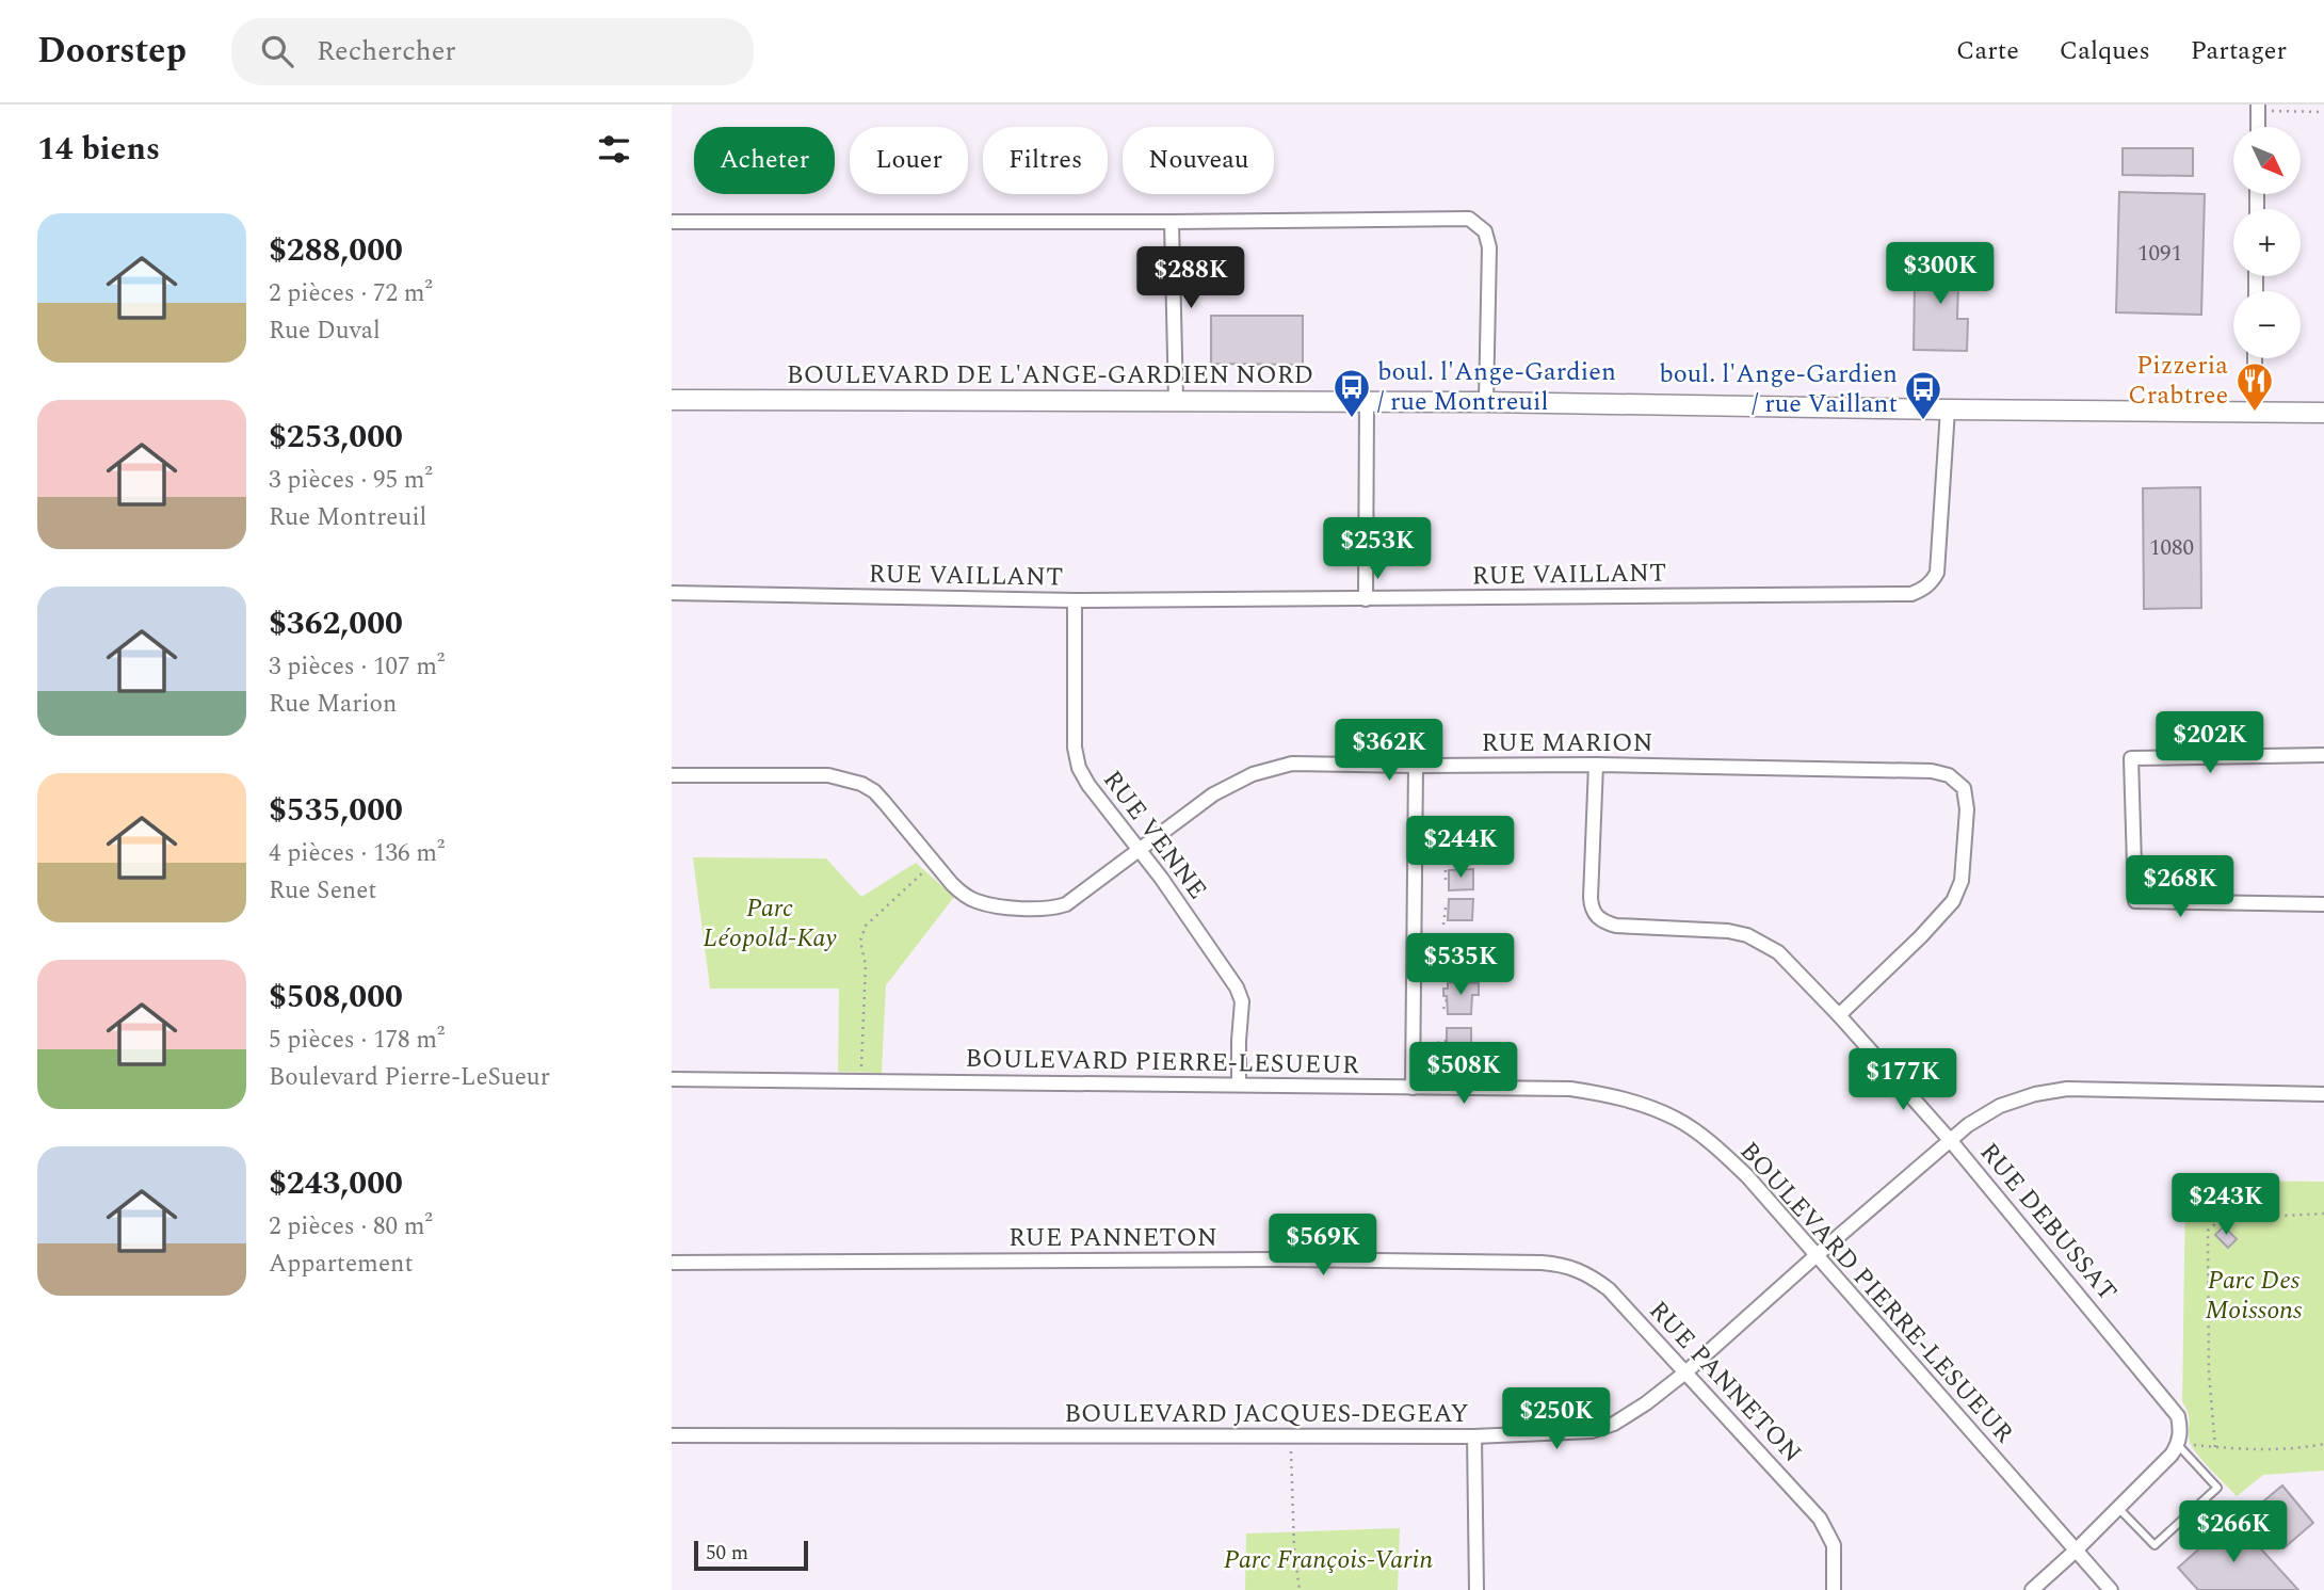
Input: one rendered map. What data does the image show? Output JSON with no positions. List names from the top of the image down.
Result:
{
  "streets": {
    "main road": ["BOULEVARD DE L'ANGE-GARDIEN NORD"],
    "street": [
      "RUE VAILLANT",
      "RUE MARION",
      "RUE VENNE",
      "BOULEVARD PIERRE-LESUEUR",
      "RUE DEBUSSAT",
      "RUE PANNETON",
      "BOULEVARD JACQUES-DEGEAY"
    ]
  },
  "crossings": [
    ["BOULEVARD DE L'ANGE-GARDIEN NORD", "RUE VAILLANT"],
    ["RUE VAILLANT", "RUE VENNE"],
    ["RUE MARION", "RUE VENNE"],
    ["RUE MARION", "RUE DEBUSSAT"],
    ["RUE VENNE", "BOULEVARD PIERRE-LESUEUR"],
    ["BOULEVARD PIERRE-LESUEUR", "BOULEVARD JACQUES-DEGEAY"],
    ["RUE DEBUSSAT", "BOULEVARD JACQUES-DEGEAY"],
    ["RUE PANNETON", "BOULEVARD JACQUES-DEGEAY"]
  ],
  "parks": ["Parc Léopold-Kay", "Parc Des Moissons", "Parc François-Varin"],
  "places": {
    "restaurant": ["Pizzeria Crabtree"],
    "bus stop": ["boul. l'Ange-Gardien / rue Montreuil", "boul. l'Ange-Gardien / rue Vaillant"]
  },
  "house_numbers": ["1091", "1080"],
  "scale_bar": "50 m",
  "north": "bottom right",
  "page": {
    "header": "Doorstep",
    "search": "Rechercher",
    "nav": ["Carte", "Calques", "Partager"],
    "heading": "14 biens",
    "map_buttons": ["+", "−"],
    "chip": [
      "Acheter",
      "Louer",
      "Filtres",
      "Nouveau"
    ],
    "list": [
      {
        "name": "$288,000",
        "note": "2 pièces · 72 m² · Rue Duval"
      },
      {
        "name": "$253,000",
        "note": "3 pièces · 95 m² · Rue Montreuil"
      },
      {
        "name": "$362,000",
        "note": "3 pièces · 107 m² · Rue Marion"
      },
      {
        "name": "$535,000",
        "note": "4 pièces · 136 m² · Rue Senet"
      },
      {
        "name": "$508,000",
        "note": "5 pièces · 178 m² · Boulevard Pierre-LeSueur"
      },
      {
        "name": "$243,000",
        "note": "2 pièces · 80 m² · Appartement"
      }
    ],
    "price": [
      "$300K",
      "$288K",
      "$253K",
      "$202K",
      "$362K",
      "$244K",
      "$268K",
      "$535K",
      "$508K",
      "$177K",
      "$243K",
      "$569K",
      "$250K",
      "$266K"
    ],
    "scale": "50 m"
  }
}
